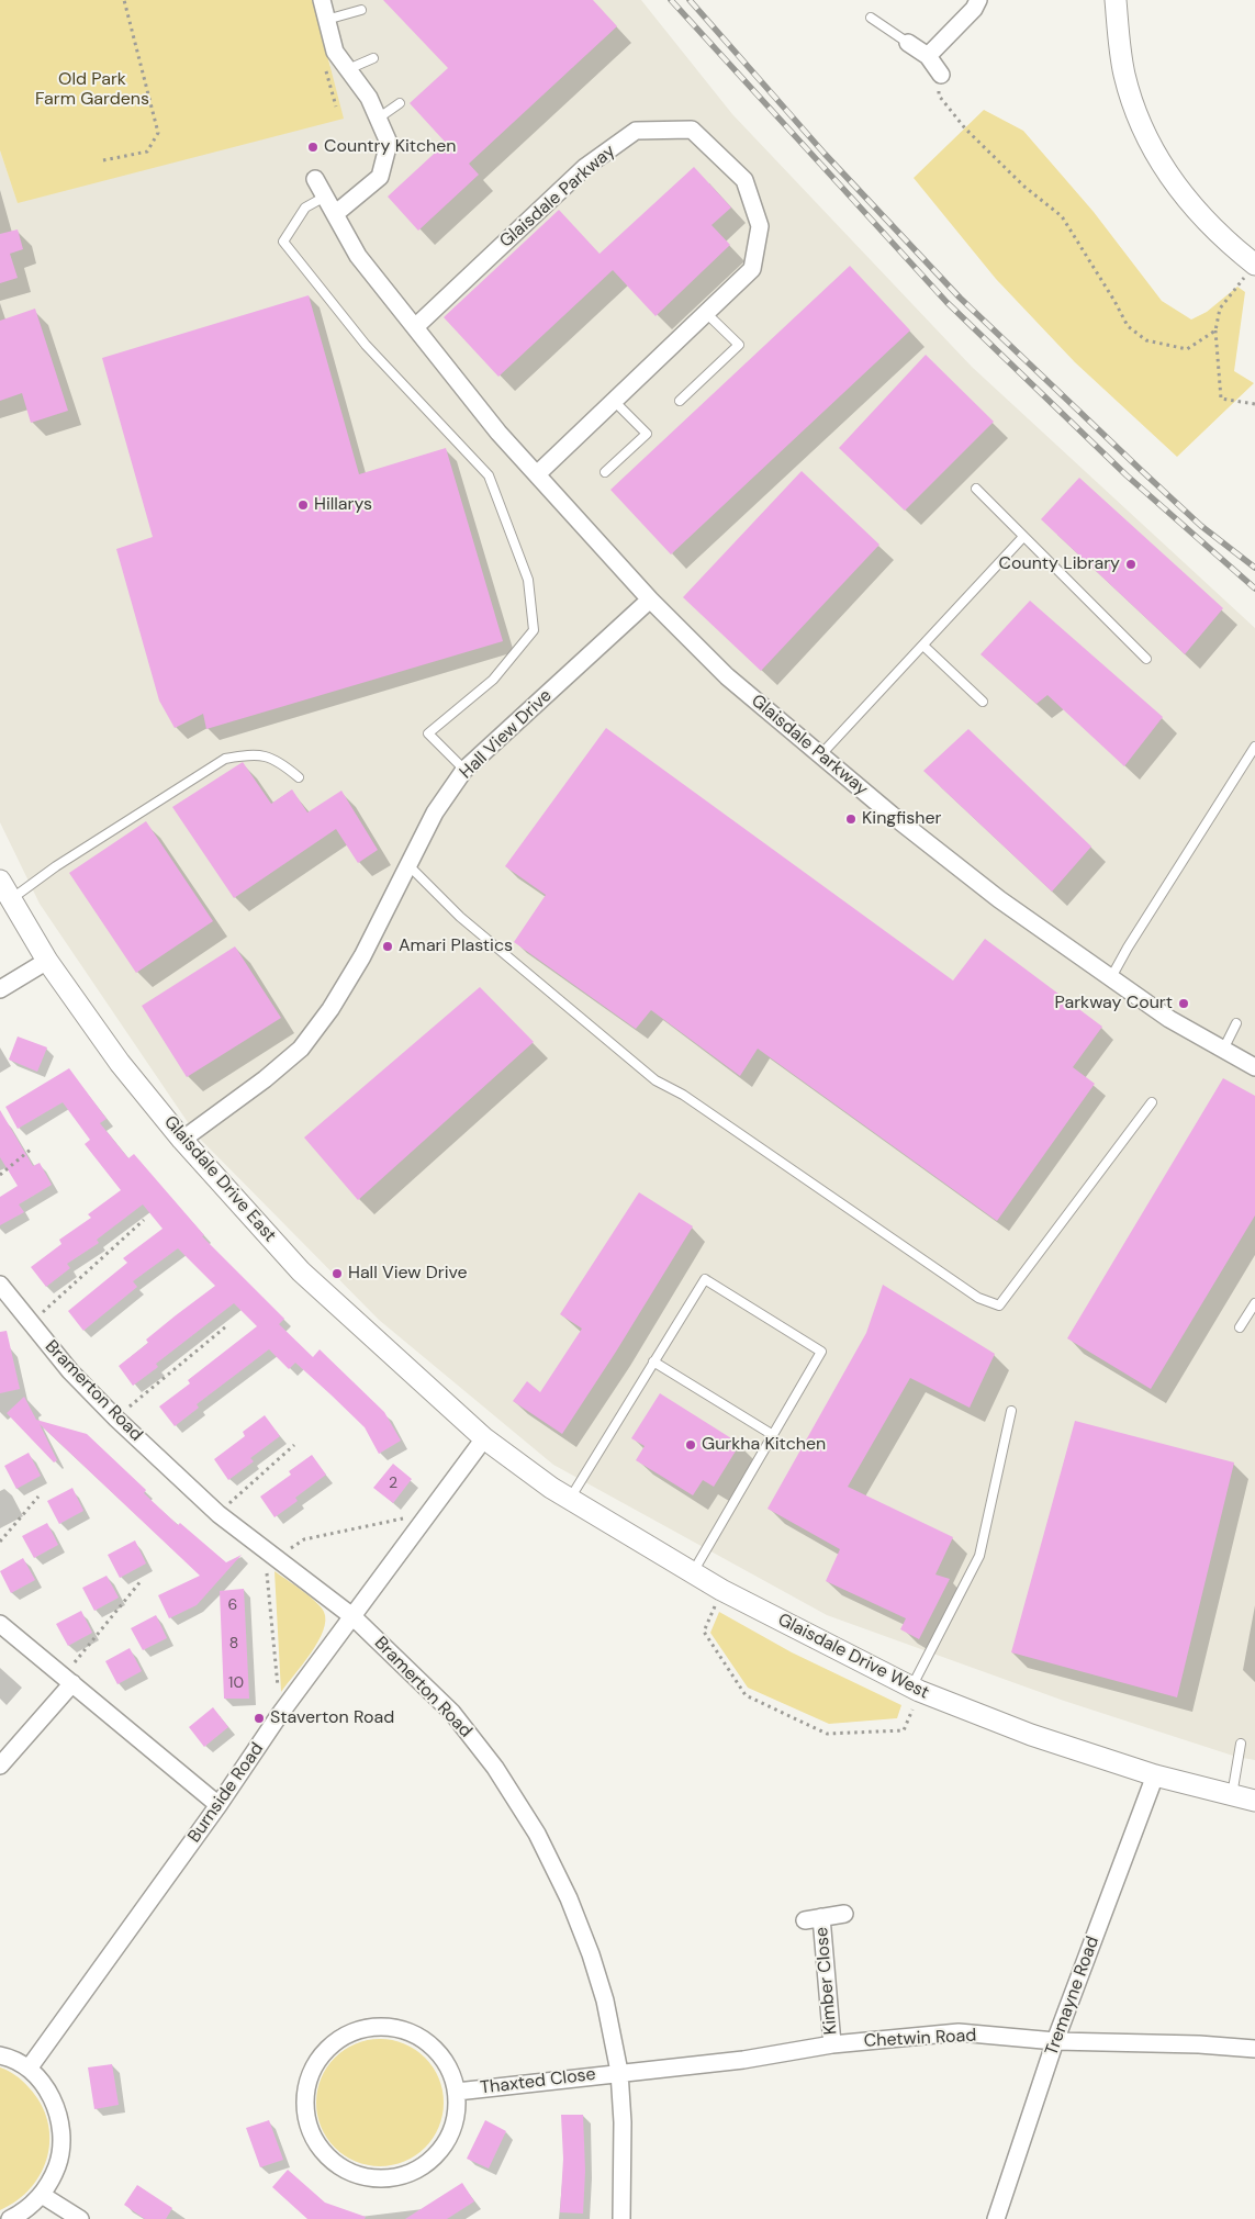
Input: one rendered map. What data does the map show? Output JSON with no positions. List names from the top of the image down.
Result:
{
  "streets": {
    "street": [
      "Glaisdale Parkway",
      "Hall View Drive",
      "Glaisdale Drive East",
      "Bramerton Road",
      "Glaisdale Drive West",
      "Burnside Road",
      "Kimber Close",
      "Tremayne Road",
      "Chetwin Road",
      "Thaxted Close"
    ]
  },
  "crossings": [
    ["Glaisdale Parkway", "Hall View Drive"],
    ["Hall View Drive", "Glaisdale Drive East"],
    ["Glaisdale Drive East", "Glaisdale Drive West"],
    ["Glaisdale Drive East", "Burnside Road"],
    ["Bramerton Road", "Burnside Road"],
    ["Bramerton Road", "Chetwin Road"],
    ["Bramerton Road", "Thaxted Close"],
    ["Glaisdale Drive West", "Burnside Road"],
    ["Glaisdale Drive West", "Tremayne Road"],
    ["Kimber Close", "Chetwin Road"],
    ["Tremayne Road", "Chetwin Road"],
    ["Chetwin Road", "Thaxted Close"]
  ],
  "parks": ["Old Park Farm Gardens"],
  "places": [
    "Country Kitchen",
    "Hillarys",
    "County Library",
    "Kingfisher",
    "Amari Plastics",
    "Parkway Court",
    "Hall View Drive",
    "Gurkha Kitchen",
    "Staverton Road"
  ],
  "house_numbers": [
    "2",
    "6",
    "8",
    "10"
  ]
}
